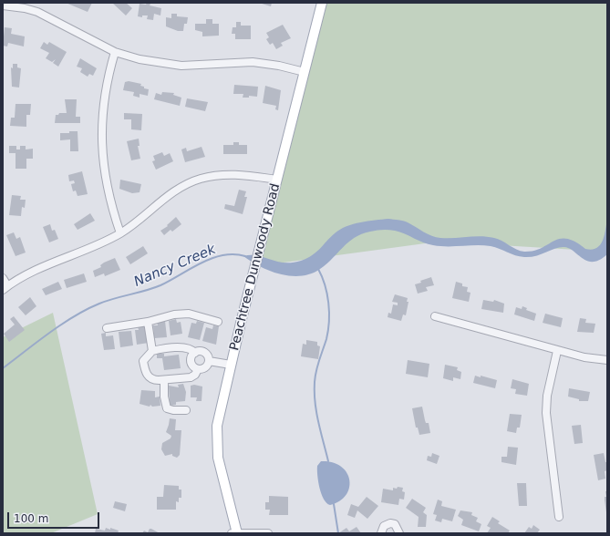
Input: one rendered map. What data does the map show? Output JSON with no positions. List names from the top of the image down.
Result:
{
  "streets": {
    "main road": ["Peachtree Dunwoody Road"]
  },
  "water": ["Nancy Creek"],
  "scale_bar": "100 m"
}
